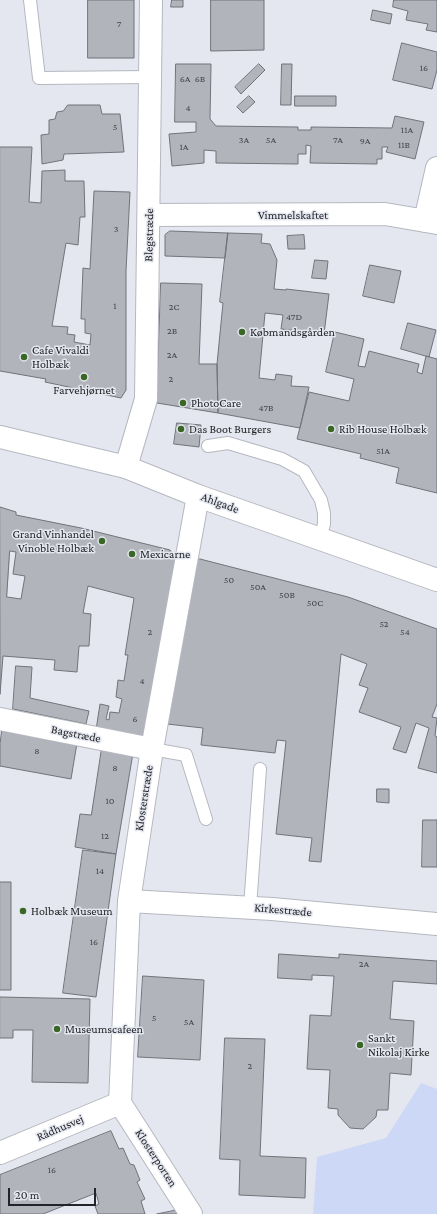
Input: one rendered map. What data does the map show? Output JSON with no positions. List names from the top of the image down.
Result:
{
  "streets": {
    "street": [
      "Vimmelskaftet",
      "Blegstræde",
      "Ahlgade",
      "Bagstræde",
      "Klosterstræde",
      "Kirkestræde",
      "Rådhusvej",
      "Klosterporten"
    ]
  },
  "crossings": [
    ["Vimmelskaftet", "Blegstræde"],
    ["Blegstræde", "Ahlgade"],
    ["Ahlgade", "Klosterstræde"],
    ["Bagstræde", "Klosterstræde"],
    ["Klosterstræde", "Kirkestræde"],
    ["Klosterstræde", "Rådhusvej"],
    ["Klosterstræde", "Klosterporten"],
    ["Rådhusvej", "Klosterporten"]
  ],
  "places": [
    "Købmandsgården",
    "Cafe Vivaldi Holbæk",
    "Farvehjørnet",
    "PhotoCare",
    "Das Boot Burgers",
    "Rib House Holbæk",
    "Grand Vinhandel Vinoble Holbæk",
    "Mexicarne",
    "Holbæk Museum",
    "Museumscafeen",
    "Sankt Nikolaj Kirke"
  ],
  "house_numbers": [
    "7",
    "16",
    "6A",
    "6B",
    "4",
    "5",
    "11A",
    "3A",
    "5A",
    "7A",
    "9A",
    "11B",
    "1A",
    "3",
    "1",
    "2C",
    "47D",
    "2B",
    "2A",
    "2",
    "47B",
    "51A",
    "50",
    "50A",
    "50B",
    "50C",
    "52",
    "2",
    "54",
    "4",
    "6",
    "8",
    "8",
    "10",
    "12",
    "14",
    "16",
    "2A",
    "5",
    "5A",
    "2",
    "16"
  ],
  "scale_bar": "20 m"
}
